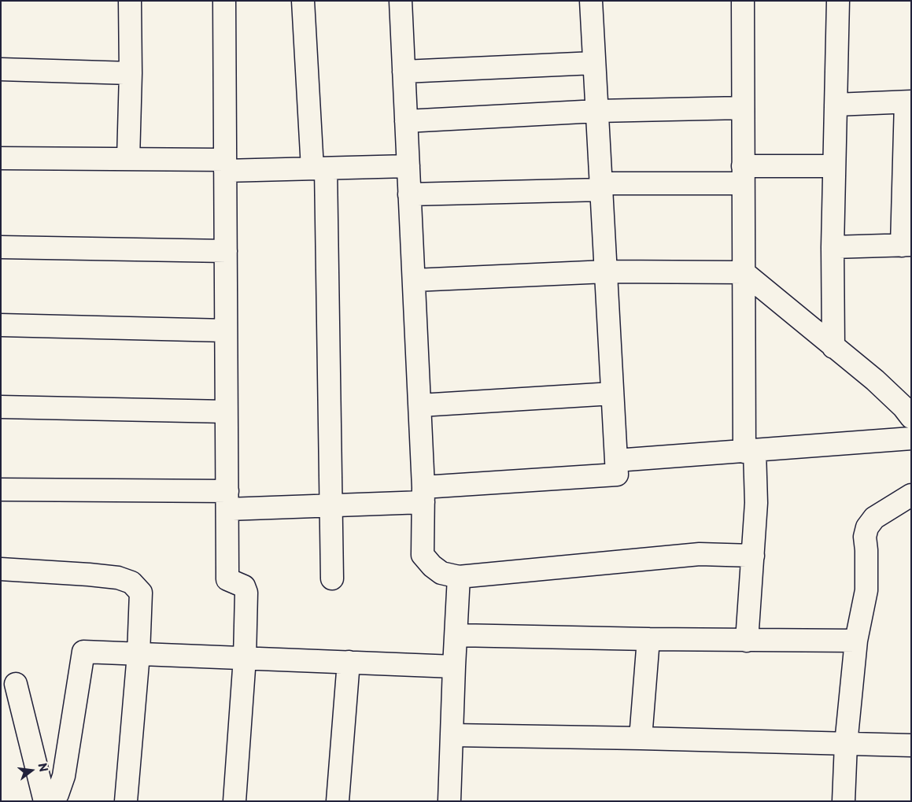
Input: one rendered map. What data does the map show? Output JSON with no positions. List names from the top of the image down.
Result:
{
  "north": "right"
}
